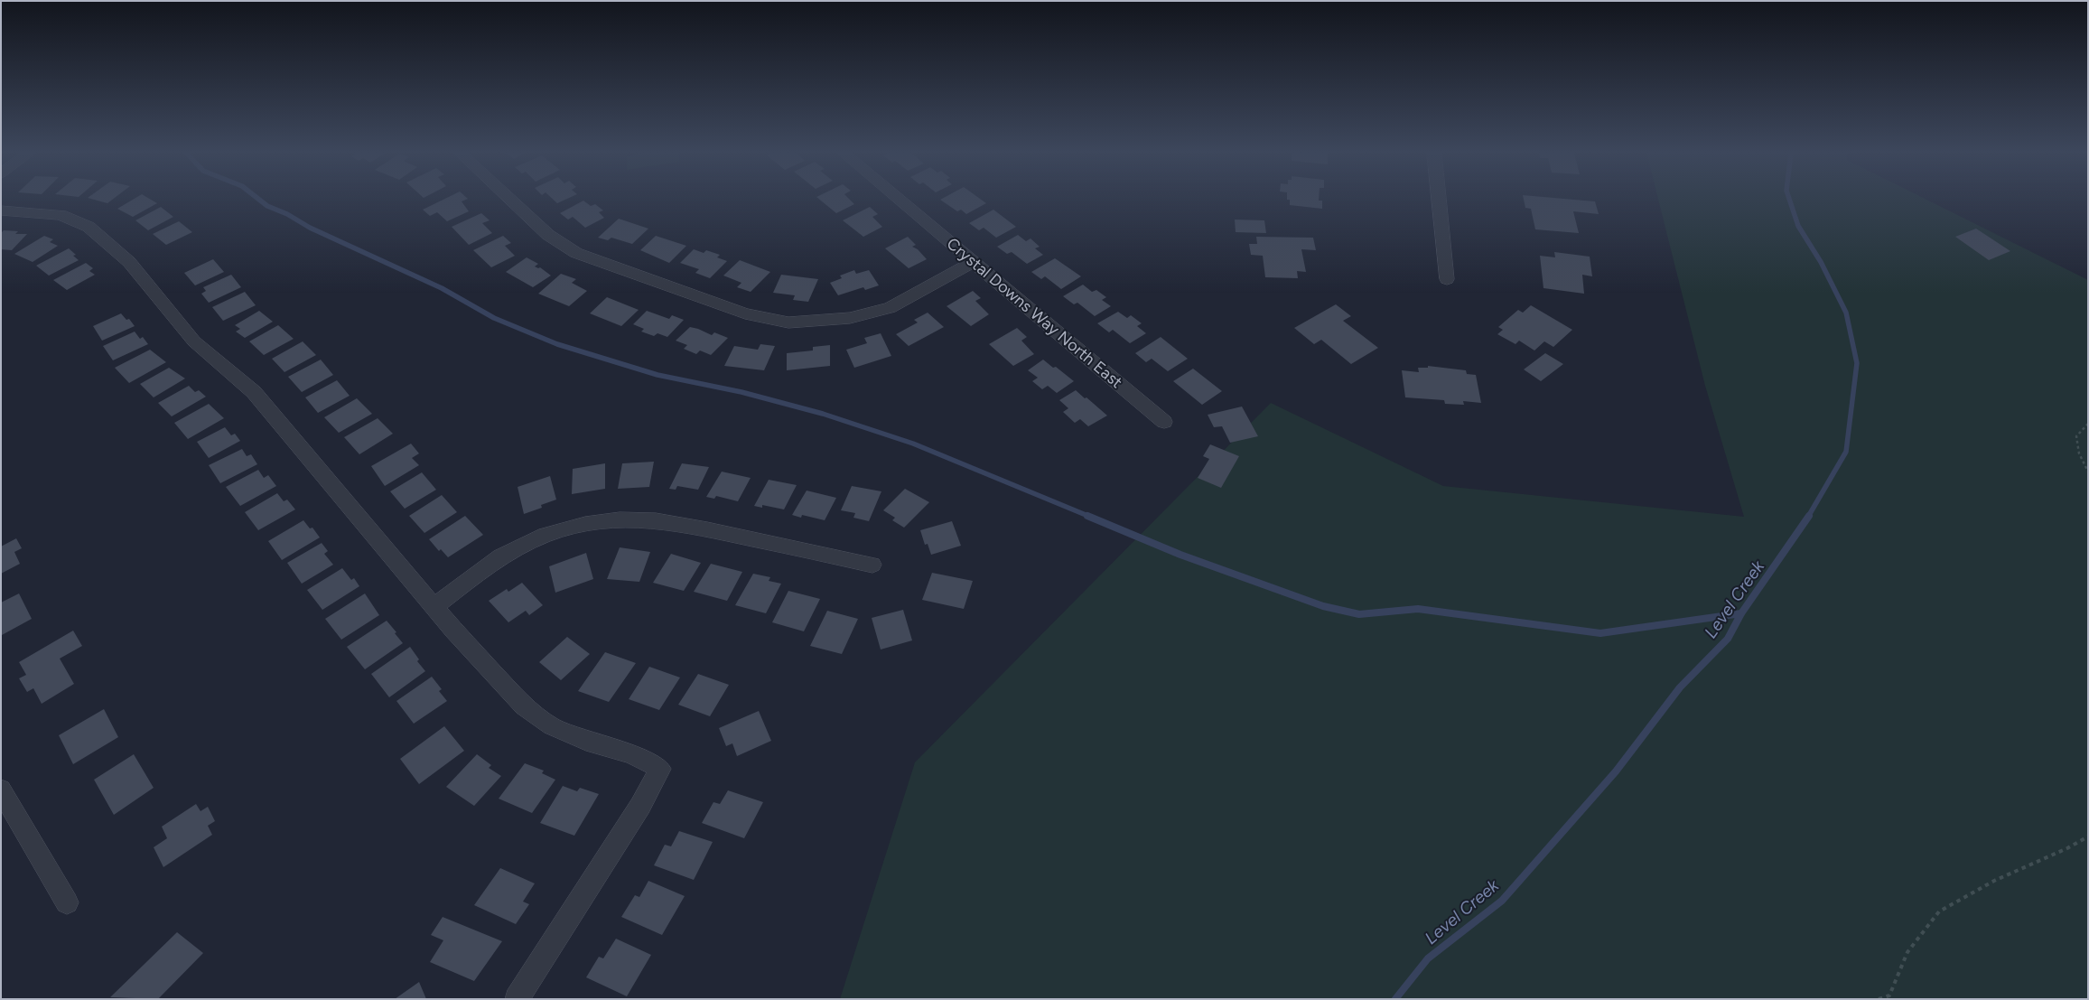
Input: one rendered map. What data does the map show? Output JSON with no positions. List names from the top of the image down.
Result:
{
  "streets": {
    "street": ["Crystal Downs Way North East"]
  },
  "water": ["Level Creek"]
}
